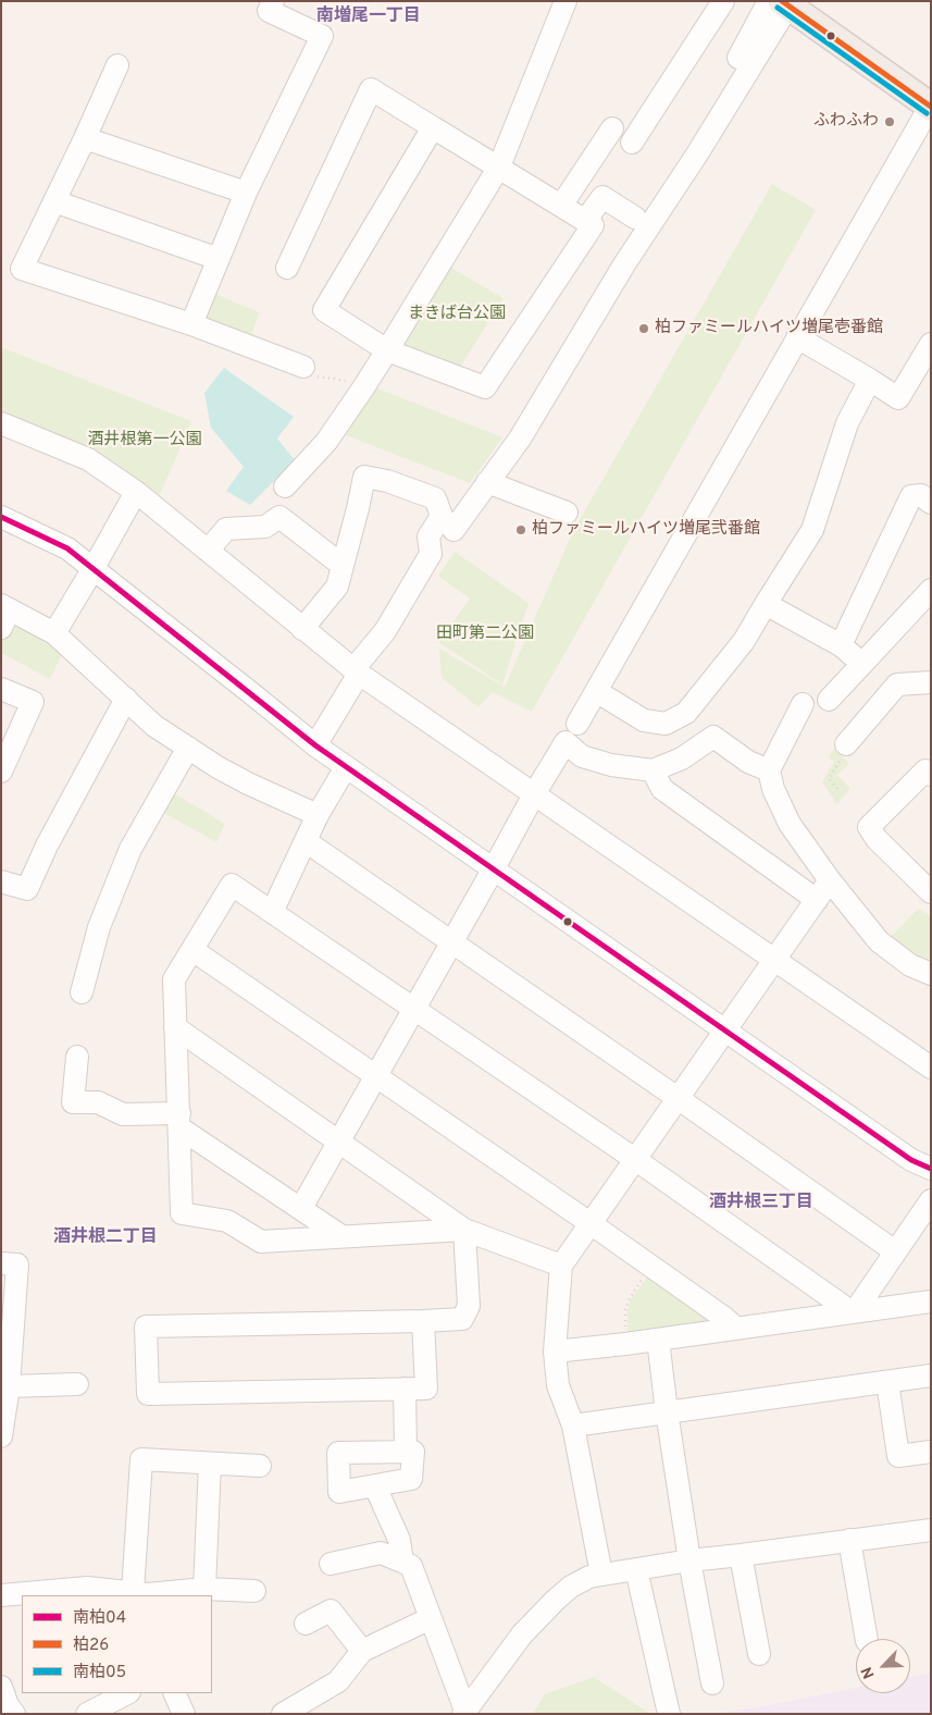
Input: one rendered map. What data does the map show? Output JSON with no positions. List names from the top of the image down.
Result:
{
  "districts": ["南増尾一丁目", "酒井根三丁目", "酒井根二丁目"],
  "parks": ["まきば台公園", "酒井根第一公園", "田町第二公園"],
  "places": ["ふわふわ", "柏ファミールハイツ増尾壱番館", "柏ファミールハイツ増尾弐番館"],
  "lines": ["transit line 柏26", "transit line 南柏05", "transit line 南柏04"],
  "legend": ["南柏04", "柏26", "南柏05"],
  "north": "bottom left"
}
